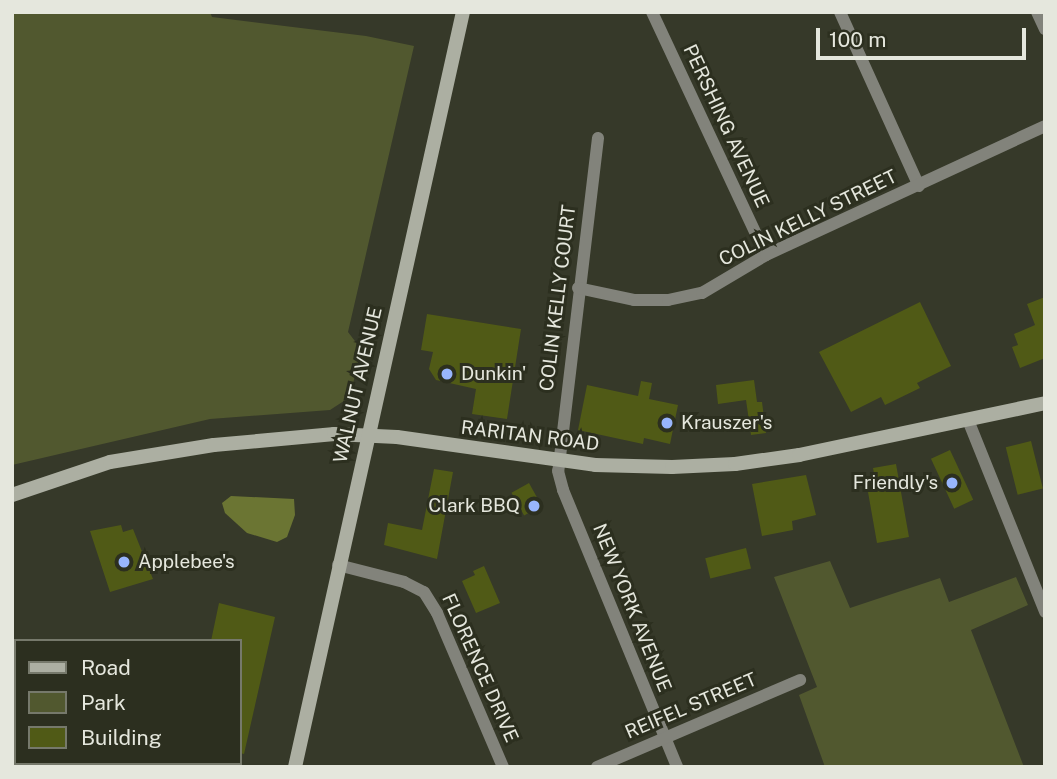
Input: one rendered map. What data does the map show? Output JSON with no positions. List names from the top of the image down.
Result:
{
  "streets": {
    "main road": ["WALNUT AVENUE", "RARITAN ROAD"],
    "street": [
      "PERSHING AVENUE",
      "COLIN KELLY STREET",
      "COLIN KELLY COURT",
      "NEW YORK AVENUE",
      "FLORENCE DRIVE",
      "REIFEL STREET"
    ]
  },
  "crossings": [
    ["PERSHING AVENUE", "COLIN KELLY STREET"],
    ["COLIN KELLY STREET", "COLIN KELLY COURT"],
    ["COLIN KELLY COURT", "RARITAN ROAD"],
    ["COLIN KELLY COURT", "NEW YORK AVENUE"],
    ["WALNUT AVENUE", "RARITAN ROAD"],
    ["WALNUT AVENUE", "FLORENCE DRIVE"],
    ["RARITAN ROAD", "NEW YORK AVENUE"],
    ["NEW YORK AVENUE", "REIFEL STREET"]
  ],
  "places": [
    "Dunkin'",
    "Krauszer's",
    "Friendly's",
    "Clark BBQ",
    "Applebee's"
  ],
  "legend": ["Road", "Park", "Building"],
  "scale_bar": "100 m"
}
